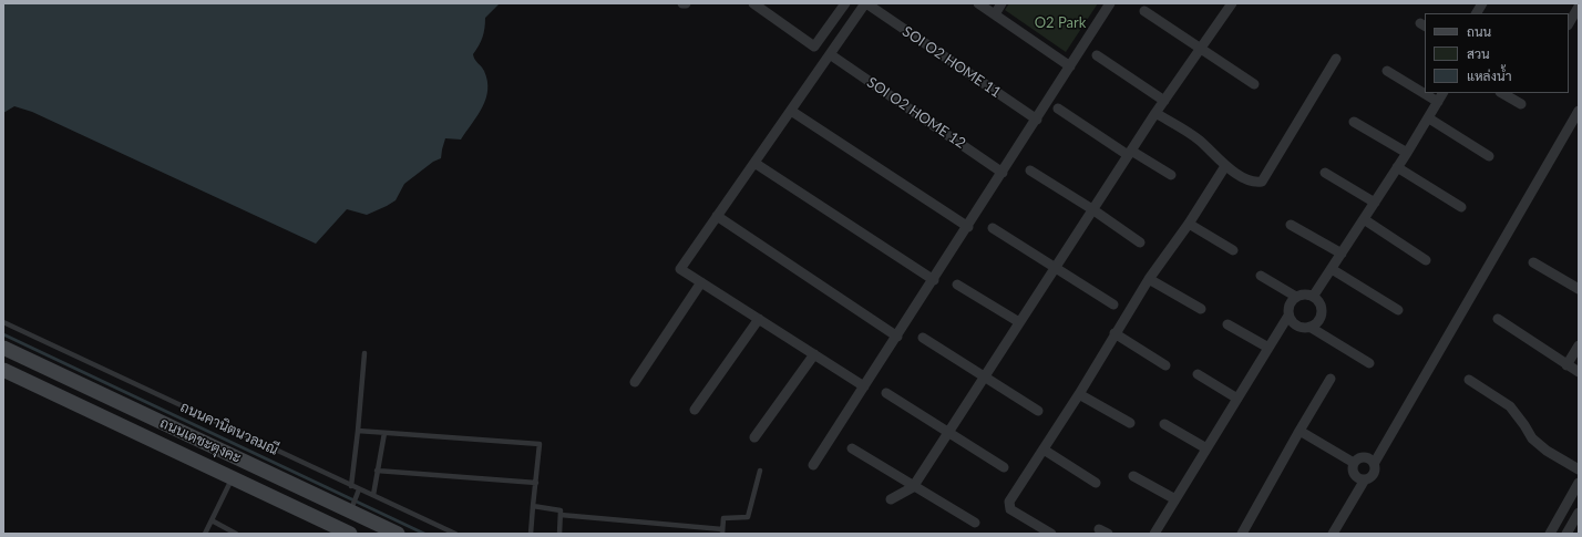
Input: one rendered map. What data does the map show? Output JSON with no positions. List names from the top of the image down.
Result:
{
  "streets": {
    "street": ["SOI O2 HOME 11", "SOI O2 HOME 12", "ถนนเดชะตุงคะ"],
    "lane": ["ถนนคานิตนวลมณี"]
  },
  "parks": ["O2 Park"],
  "legend": ["ถนน", "สวน", "แหล่งน้ำ"]
}
